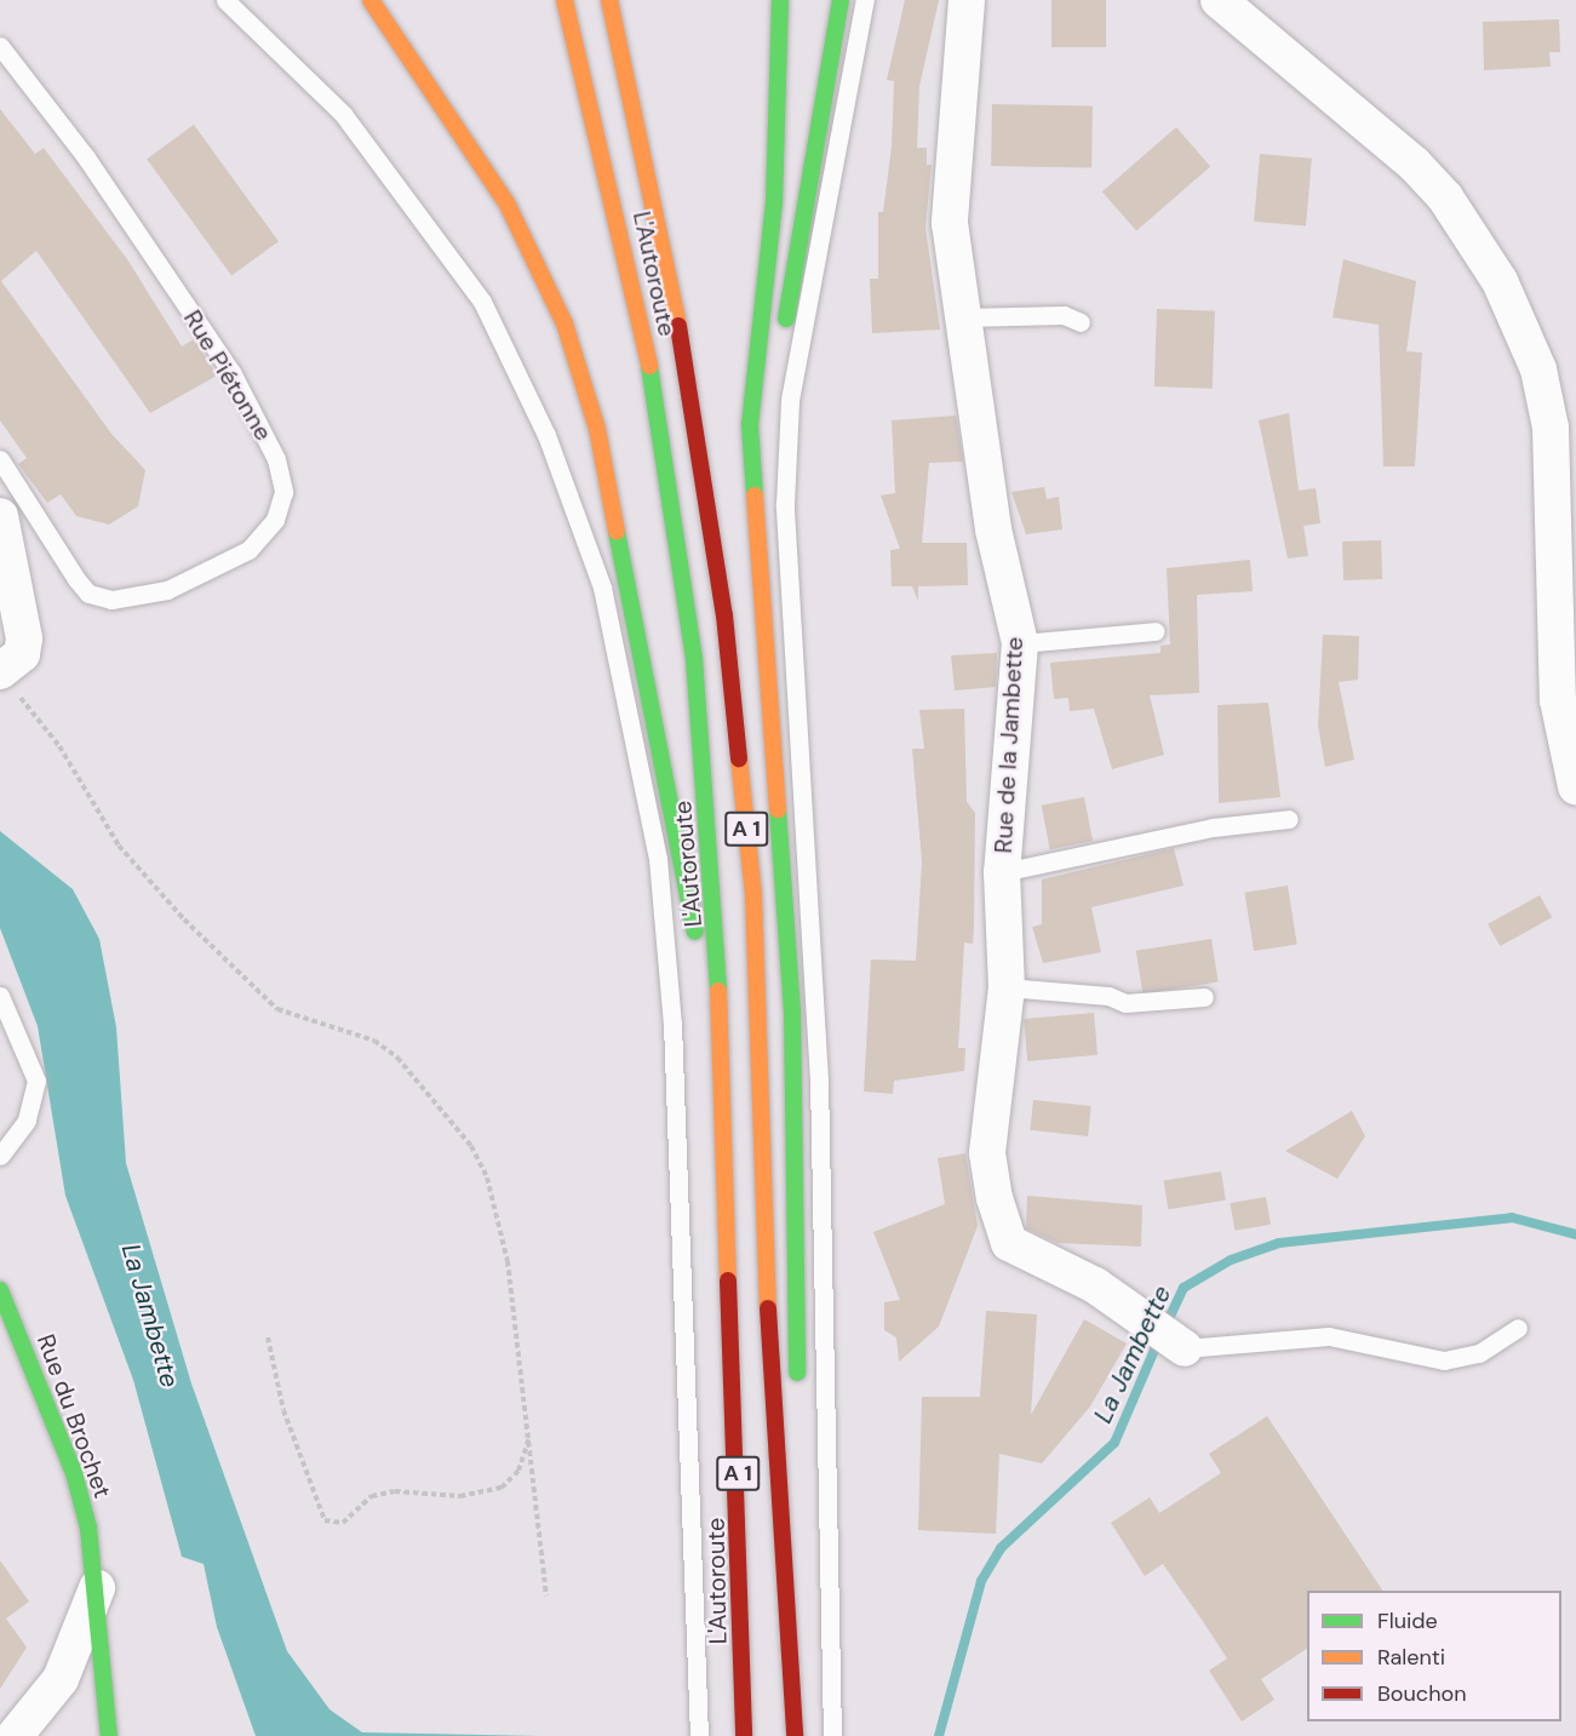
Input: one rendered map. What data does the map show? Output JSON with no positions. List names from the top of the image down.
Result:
{
  "streets": {
    "main road": ["L'Autoroute", "A 1", "Rue du Brochet"],
    "street": ["Rue de la Jambette"],
    "lane": ["Rue Piétonne"]
  },
  "water": ["La Jambette"],
  "legend": ["Fluide", "Ralenti", "Bouchon"]
}
